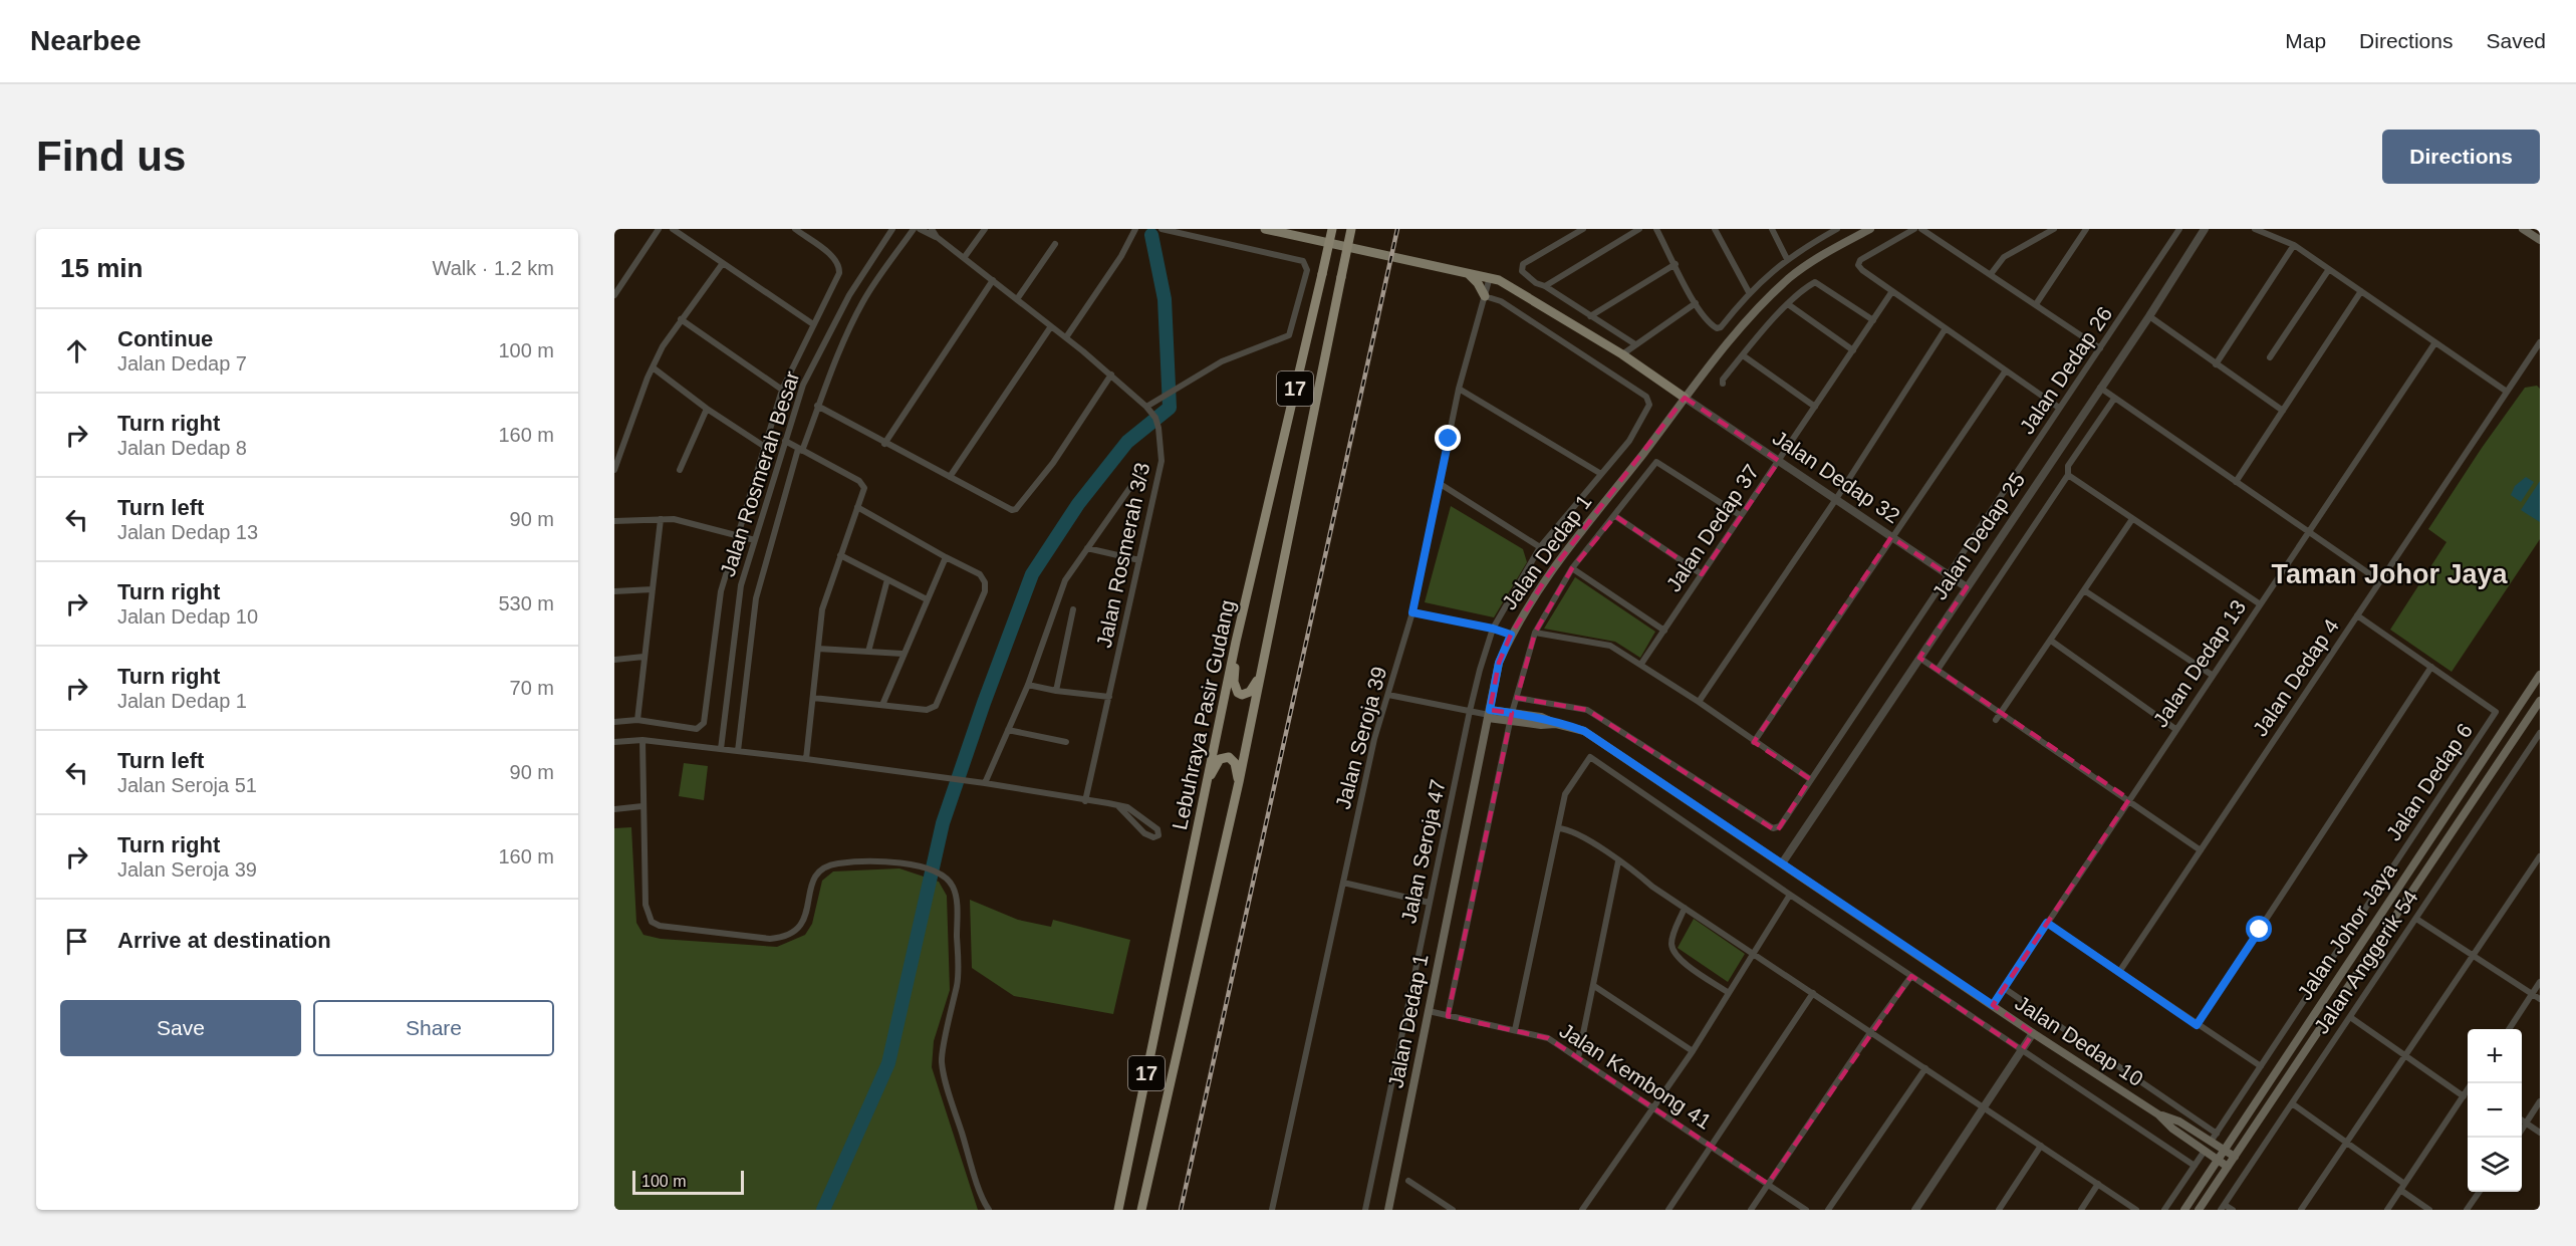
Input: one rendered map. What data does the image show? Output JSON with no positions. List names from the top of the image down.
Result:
{
  "streets": {
    "highway": ["17", "Lebuhraya Pasir Gudang"],
    "main road": ["Jalan Dedap 1", "Jalan Johor Jaya", "Jalan Dedap 10"],
    "street": [
      "Jalan Dedap 26",
      "Jalan Rosmerah Besar",
      "Jalan Dedap 32",
      "Jalan Dedap 37",
      "Jalan Dedap 25",
      "Jalan Rosmerah 3/3",
      "Jalan Dedap 13",
      "Jalan Dedap 4",
      "Jalan Seroja 39",
      "Jalan Dedap 6",
      "Jalan Seroja 47",
      "Jalan Anggerik 54",
      "Jalan Kembong 41"
    ]
  },
  "crossings": [
    ["Jalan Dedap 26", "Jalan Dedap 32"],
    ["Jalan Dedap 32", "Jalan Dedap 37"],
    ["Jalan Dedap 32", "Jalan Dedap 25"],
    ["Jalan Dedap 32", "Jalan Dedap 1"],
    ["Jalan Dedap 25", "Jalan Dedap 10"],
    ["Jalan Dedap 1", "Jalan Dedap 10"],
    ["Jalan Dedap 1", "Jalan Kembong 41"],
    ["Jalan Dedap 13", "Jalan Dedap 10"],
    ["Jalan Seroja 39", "Jalan Seroja 47"],
    ["Jalan Dedap 6", "Jalan Dedap 10"],
    ["Jalan Johor Jaya", "Jalan Dedap 10"]
  ],
  "districts": ["Taman Johor Jaya"],
  "scale_bar": "100 m",
  "page": {
    "header": "Nearbee",
    "nav": ["Map", "Directions", "Saved"],
    "buttons": [
      "Directions",
      ["Save", "Share"]
    ],
    "title": "Find us",
    "heading": ["15 min", "Walk · 1.2 km"],
    "list": [
      ["Continue", "Jalan Dedap 7", "100 m"],
      ["Turn right", "Jalan Dedap 8", "160 m"],
      ["Turn left", "Jalan Dedap 13", "90 m"],
      ["Turn right", "Jalan Dedap 10", "530 m"],
      ["Turn right", "Jalan Dedap 1", "70 m"],
      ["Turn left", "Jalan Seroja 51", "90 m"],
      ["Turn right", "Jalan Seroja 39", "160 m"],
      "Arrive at destination"
    ],
    "map_buttons": ["+", "−"],
    "scale": "100 m"
  }
}
